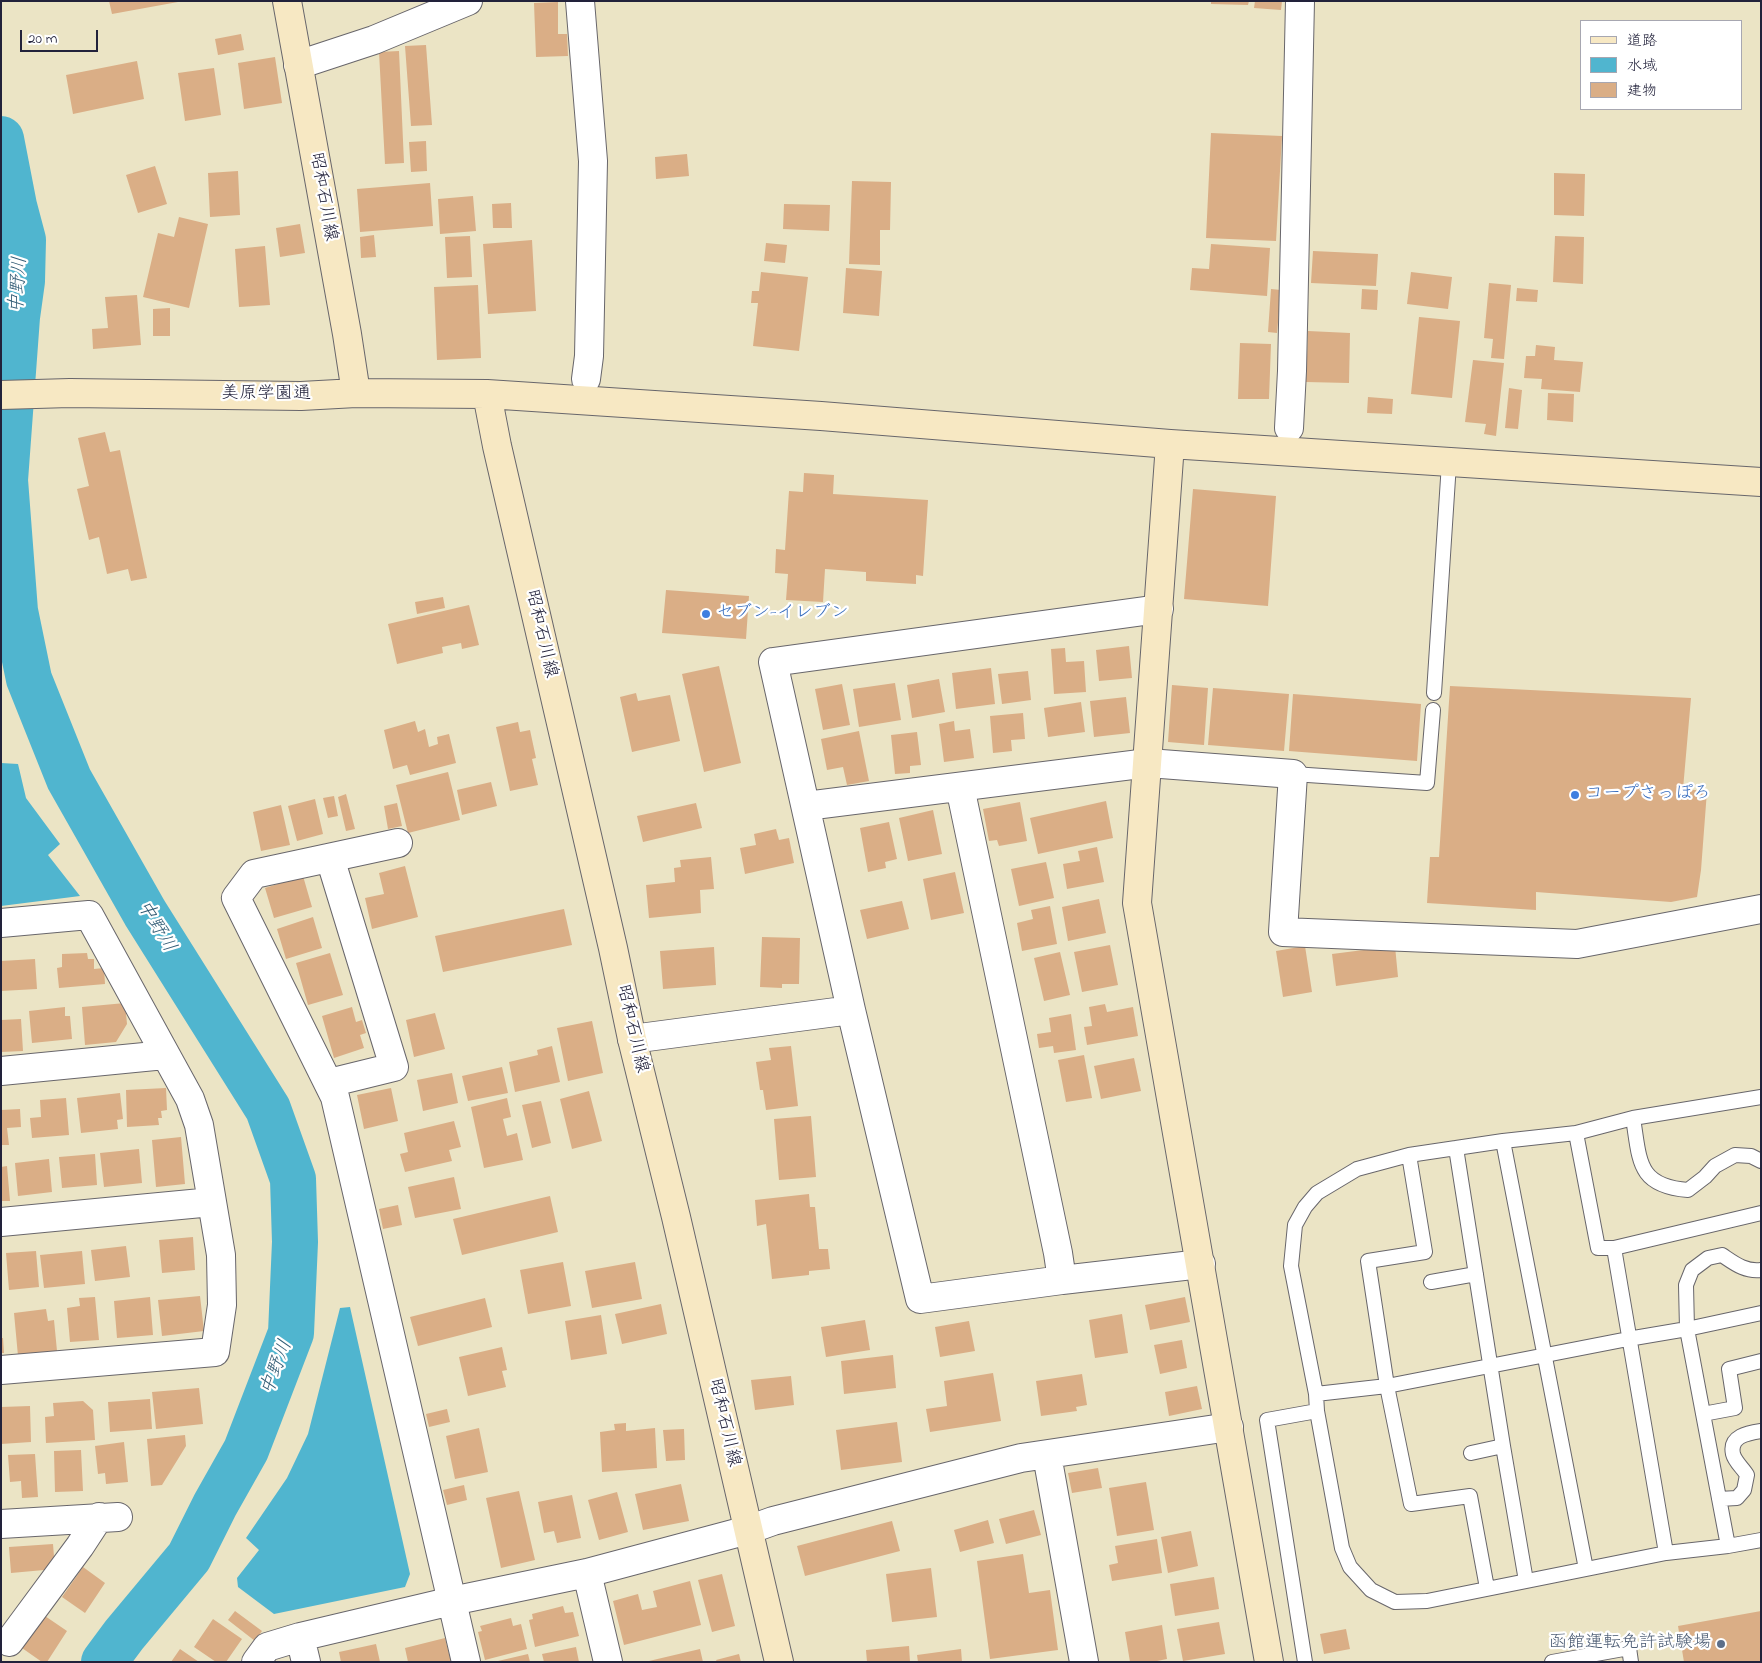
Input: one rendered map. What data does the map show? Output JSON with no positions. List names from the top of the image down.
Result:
{
  "streets": {
    "street": ["昭和石川線", "美原学園通"]
  },
  "crossings": [
    ["昭和石川線", "美原学園通"]
  ],
  "water": ["中野川"],
  "places": ["セブン-イレブン", "コープさっぽろ", "函館運転免許試験場"],
  "legend": ["道路", "水域", "建物"],
  "scale_bar": "20 m"
}
